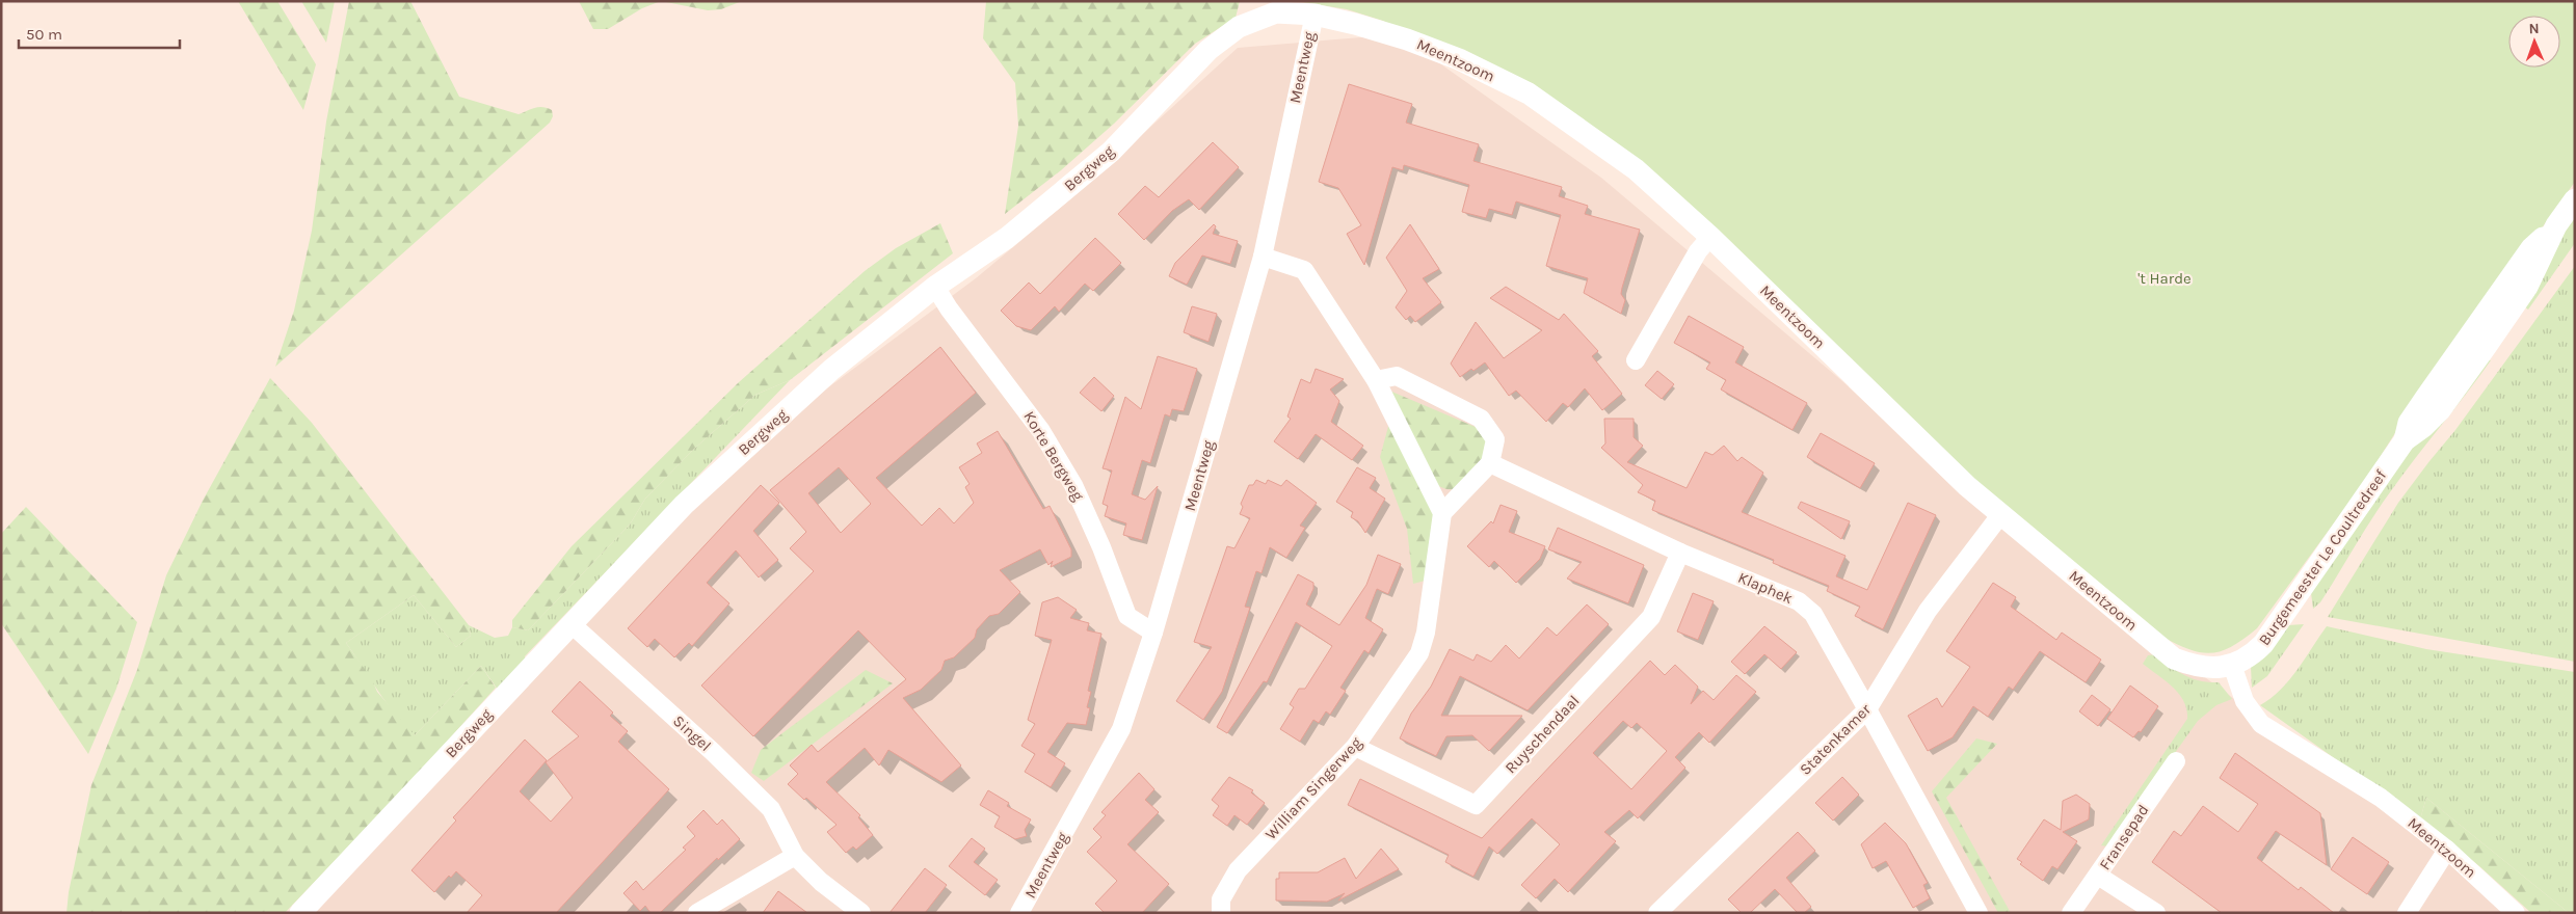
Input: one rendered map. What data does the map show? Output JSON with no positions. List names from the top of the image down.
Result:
{
  "streets": {
    "street": [
      "Meentzoom",
      "Meentweg",
      "Bergweg",
      "Korte Bergweg",
      "Burgemeester Le Coultredreef",
      "Klaphek",
      "Singel",
      "Ruyschendaal",
      "Statenkamer",
      "William Singerweg",
      "Fransepad"
    ]
  },
  "crossings": [
    ["Meentzoom", "Meentweg"],
    ["Meentzoom", "Bergweg"],
    ["Meentzoom", "Burgemeester Le Coultredreef"],
    ["Meentzoom", "Statenkamer"],
    ["Meentweg", "Korte Bergweg"],
    ["Bergweg", "Korte Bergweg"],
    ["Bergweg", "Singel"],
    ["Klaphek", "Ruyschendaal"],
    ["Klaphek", "Statenkamer"],
    ["Ruyschendaal", "William Singerweg"]
  ],
  "parks": ["'t Harde"],
  "scale_bar": "50 m",
  "north": "top"
}
